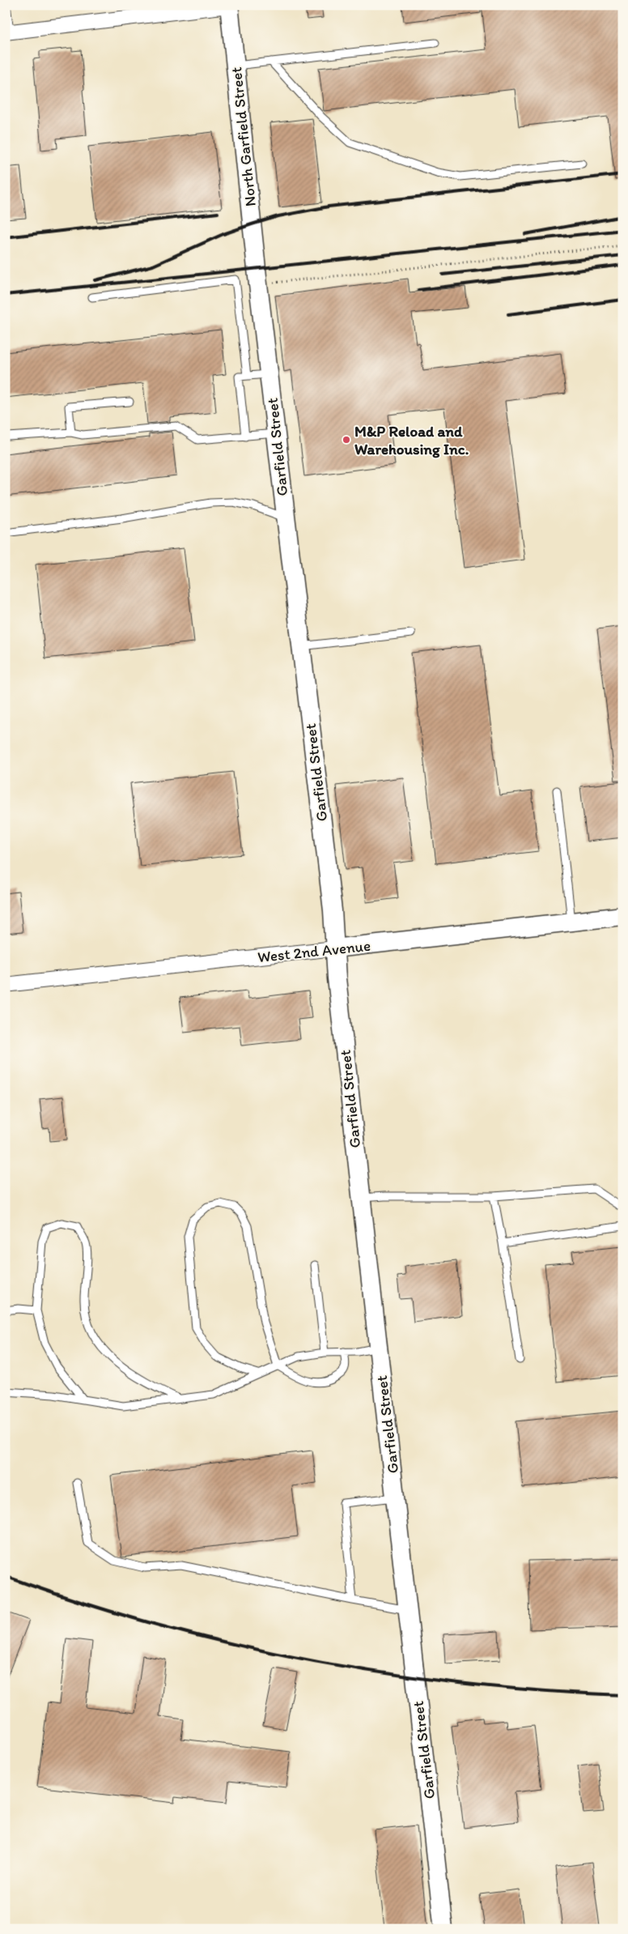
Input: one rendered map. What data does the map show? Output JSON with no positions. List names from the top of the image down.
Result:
{
  "streets": {
    "street": ["North Garfield Street", "Garfield Street", "West 2nd Avenue"]
  },
  "crossings": [
    ["North Garfield Street", "Garfield Street"],
    ["Garfield Street", "West 2nd Avenue"]
  ],
  "places": ["M&P Reload and Warehousing Inc."]
}
